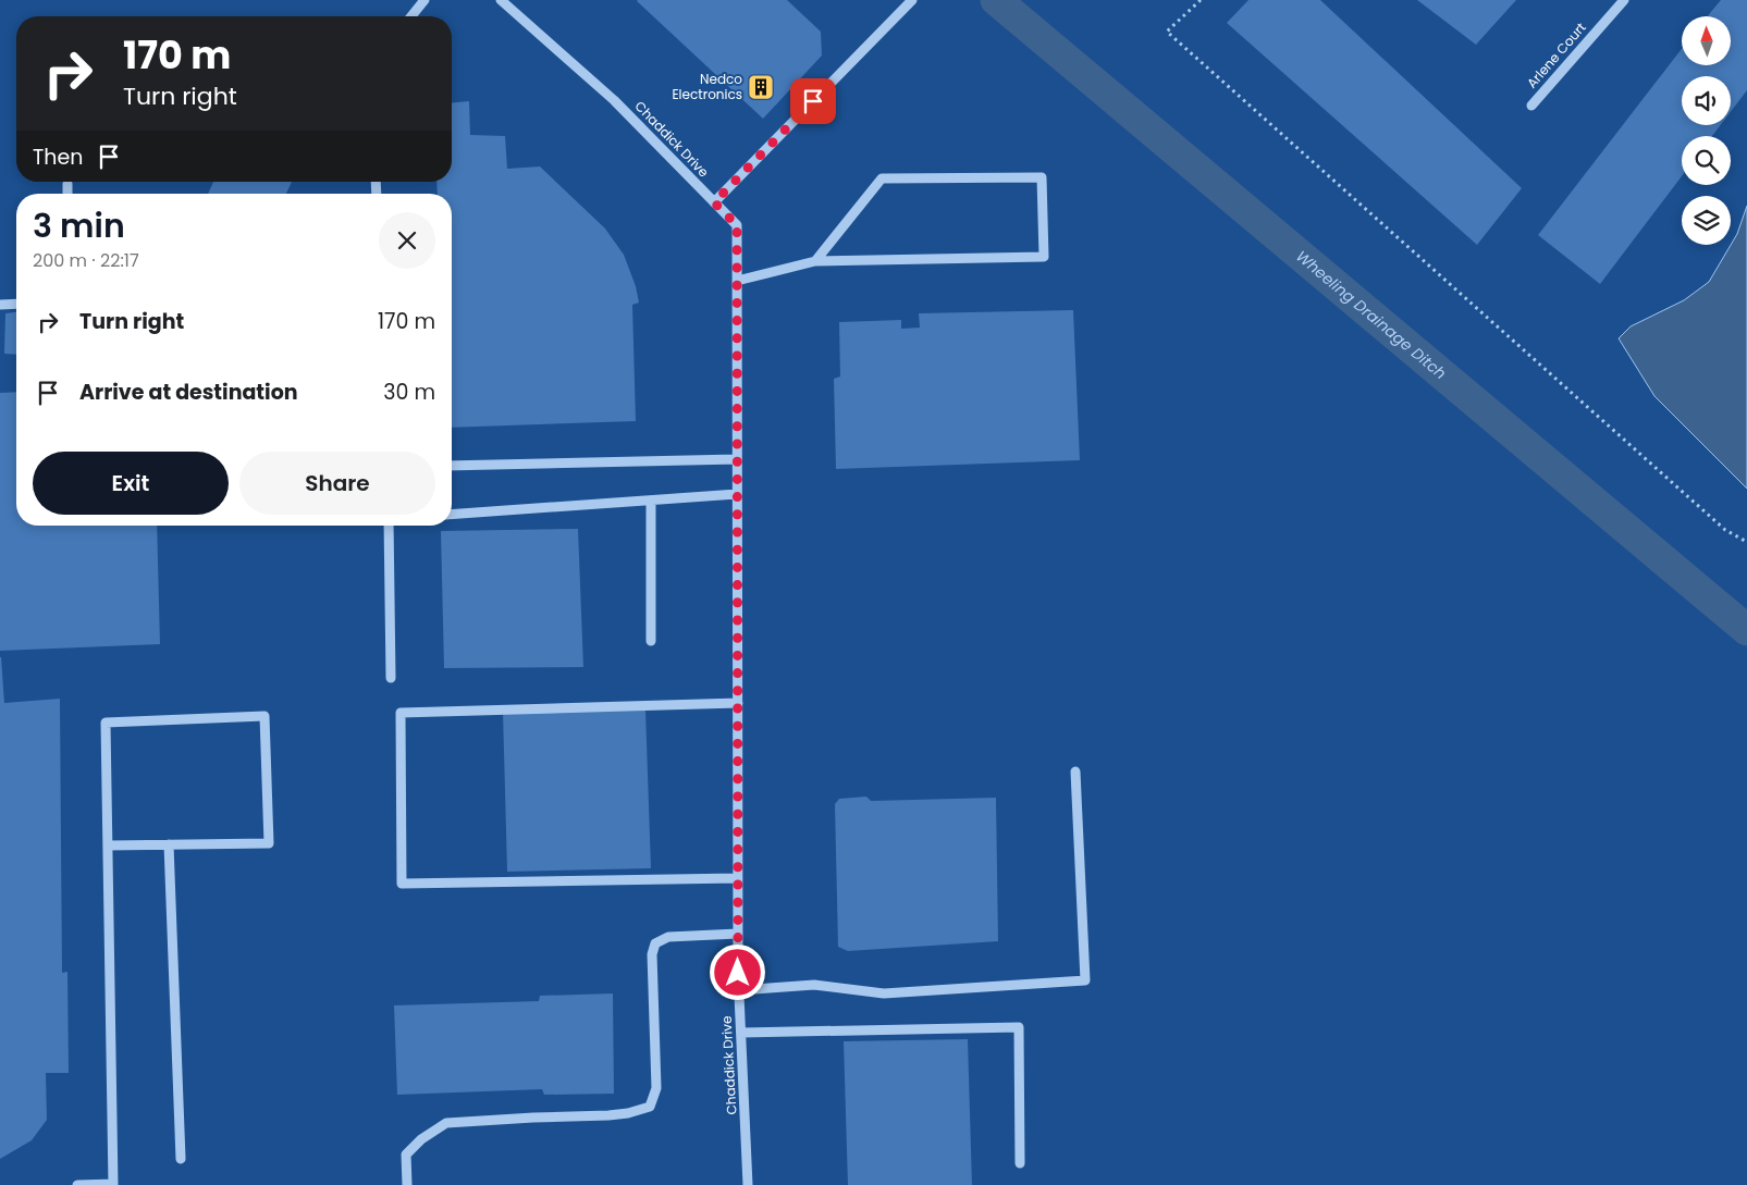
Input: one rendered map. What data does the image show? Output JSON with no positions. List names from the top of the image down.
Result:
{
  "streets": {
    "street": ["Arlene Court", "Chaddick Drive"]
  },
  "water": ["Wheeling Drainage Ditch"],
  "places": {
    "building": ["Nedco Electronics"]
  },
  "north": "top",
  "page": {
    "turn": ["170 m", "Turn right"],
    "then": "Then",
    "heading": ["3 min", "200 m · 22:17"],
    "list": [
      {
        "name": "Turn right",
        "value": "170 m"
      },
      {
        "name": "Arrive at destination",
        "value": "30 m"
      }
    ],
    "buttons": ["Exit", "Share"]
  }
}
